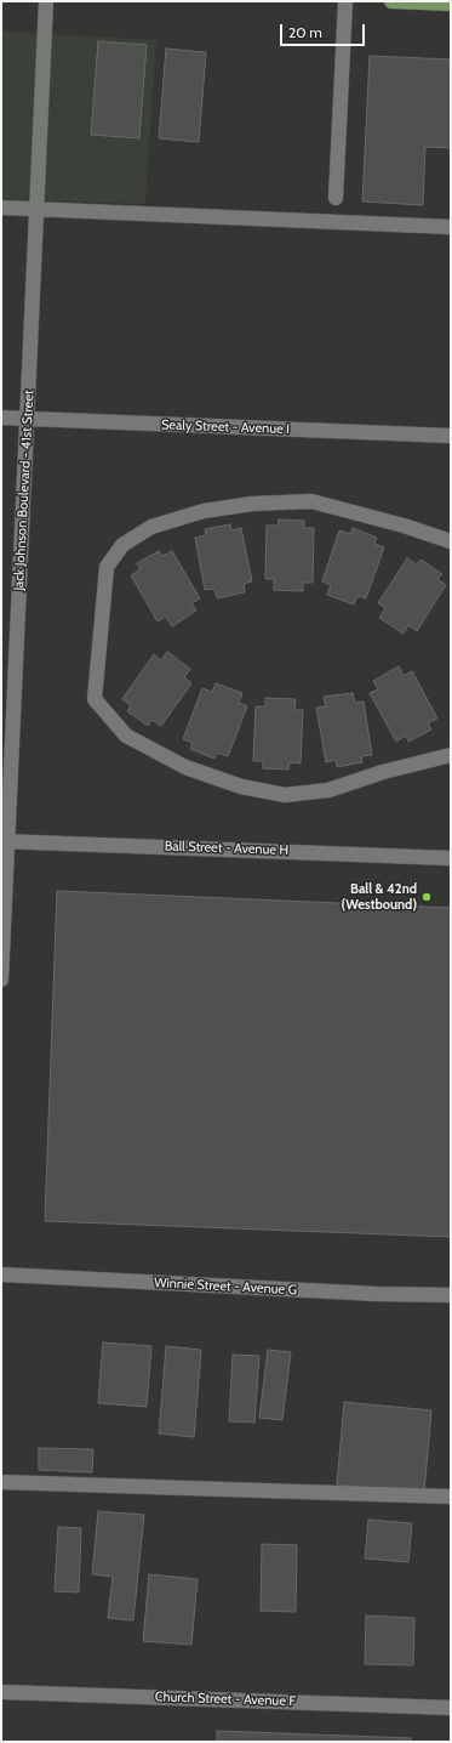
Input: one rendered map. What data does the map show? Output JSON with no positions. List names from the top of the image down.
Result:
{
  "streets": {
    "street": [
      "Sealy Street - Avenue I",
      "Jack Johnson Boulevard - 41st Street",
      "Ball Street - Avenue H",
      "Winnie Street - Avenue G",
      "Church Street - Avenue F"
    ]
  },
  "crossings": [
    ["Sealy Street - Avenue I", "Jack Johnson Boulevard - 41st Street"],
    ["Jack Johnson Boulevard - 41st Street", "Ball Street - Avenue H"]
  ],
  "places": ["Ball & 42nd (Westbound)"],
  "scale_bar": "20 m"
}
